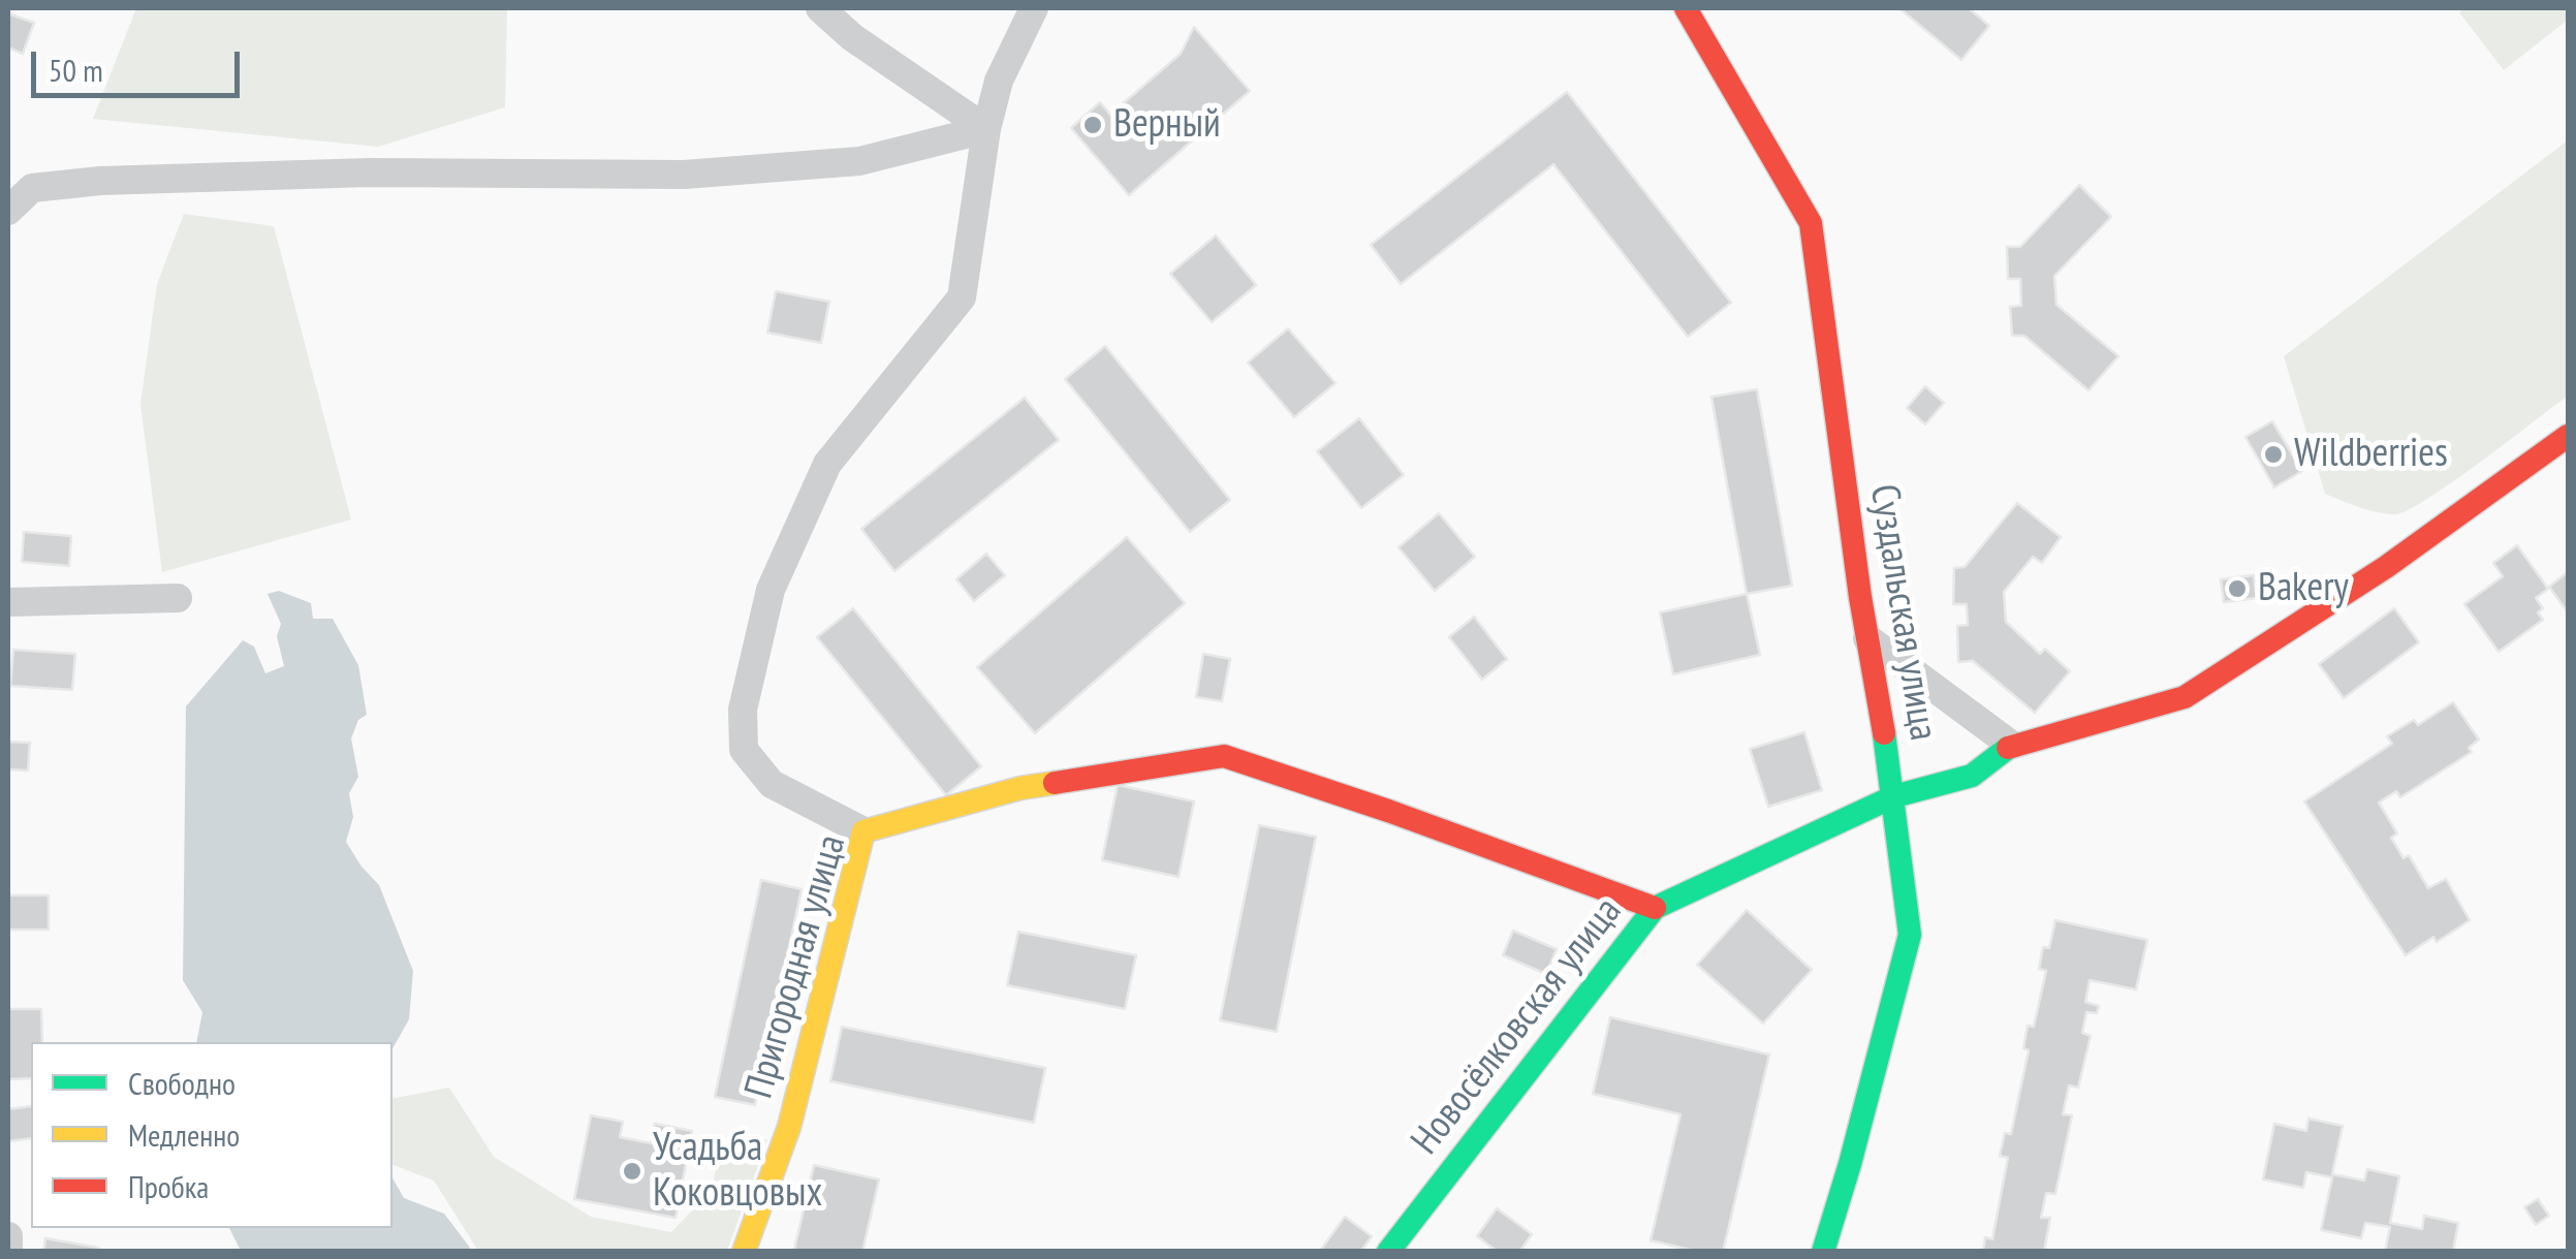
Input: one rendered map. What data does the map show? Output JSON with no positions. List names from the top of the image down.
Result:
{
  "streets": {
    "street": ["Суздальская улица", "Пригородная улица", "Новосёлковская улица"]
  },
  "crossings": [
    ["Суздальская улица", "Новосёлковская улица"],
    ["Пригородная улица", "Новосёлковская улица"]
  ],
  "places": [
    "Верный",
    "Wildberries",
    "Bakery",
    "Усадьба Коковцовых"
  ],
  "legend": ["Свободно", "Медленно", "Пробка"],
  "scale_bar": "50 m"
}
